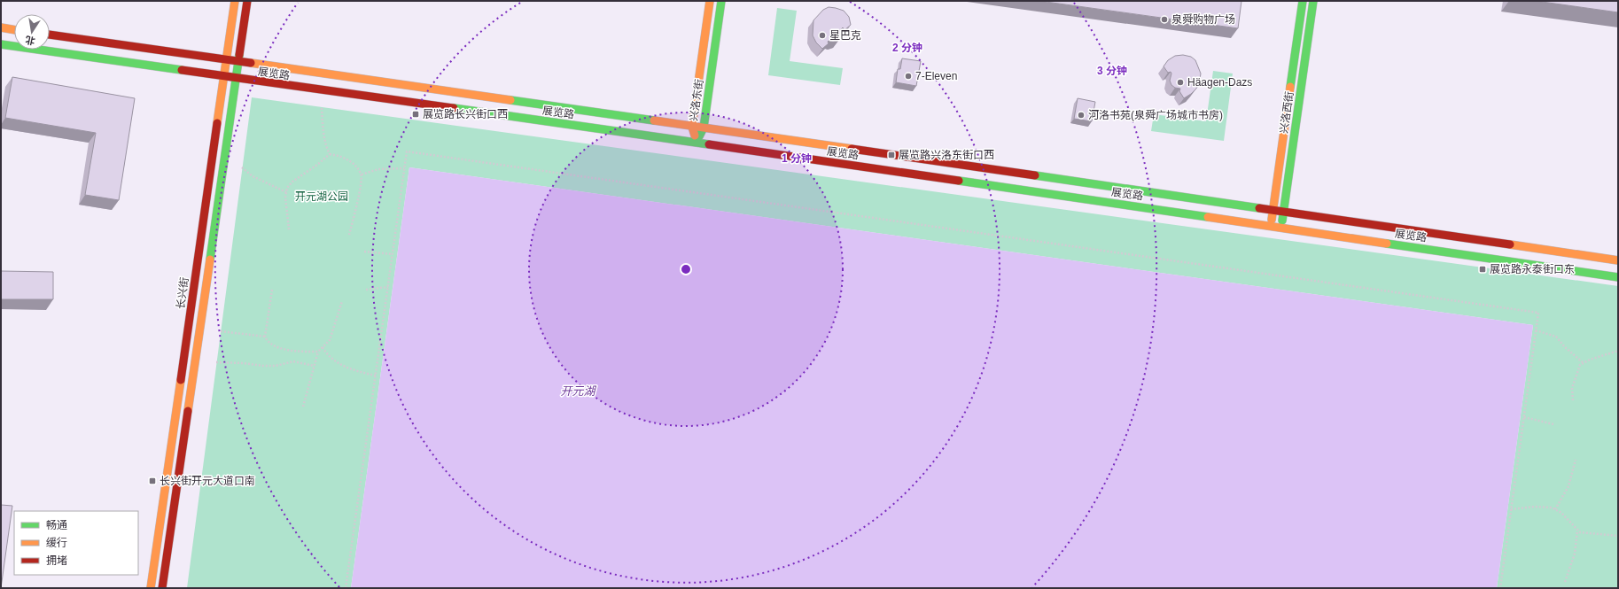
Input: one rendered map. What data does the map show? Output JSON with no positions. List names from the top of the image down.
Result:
{
  "streets": {
    "street": [
      "展览路",
      "兴洛东街",
      "兴洛西街",
      "长兴街"
    ]
  },
  "crossings": [
    ["展览路", "兴洛东街"],
    ["展览路", "兴洛西街"],
    ["展览路", "长兴街"]
  ],
  "water": ["开元湖"],
  "parks": ["开元湖公园"],
  "places": {
    "other": [
      "泉舜购物广场",
      "星巴克",
      "7-Eleven",
      "Häagen-Dazs",
      "河洛书苑(泉舜广场城市书房)"
    ],
    "transit": [
      "展览路长兴街口西",
      "展览路兴洛东街口西",
      "展览路永泰街口东",
      "长兴街开元大道口南"
    ]
  },
  "legend": ["畅通", "缓行", "拥堵"],
  "north": "bottom",
  "rings": ["2 分钟", "3 分钟", "1 分钟"]
}
